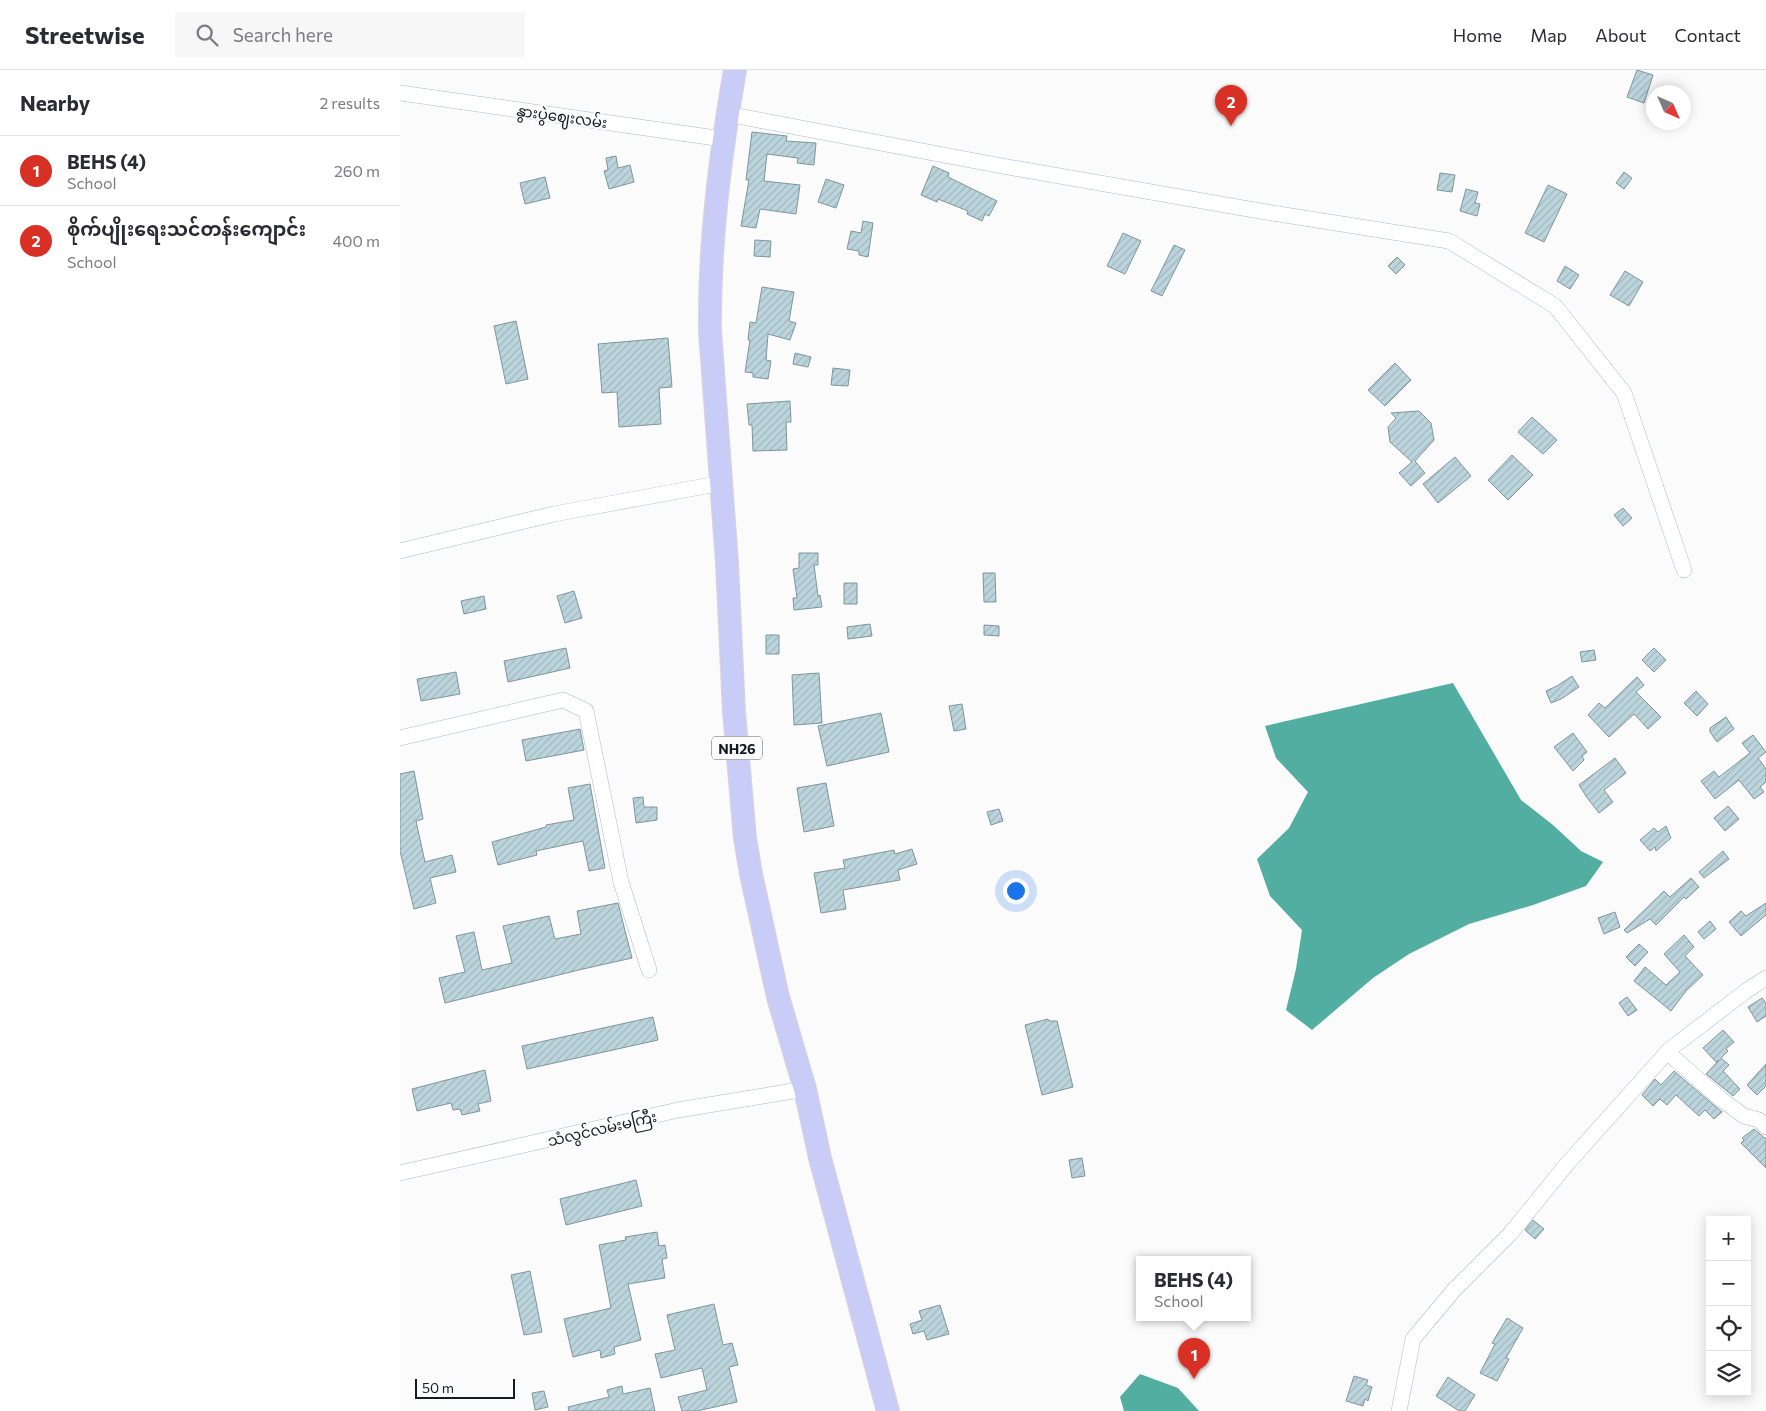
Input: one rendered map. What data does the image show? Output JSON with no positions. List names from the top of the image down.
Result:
{
  "streets": {
    "highway": ["NH26"],
    "street": ["နွားပွဲဈေးလမ်း", "သံလွင်လမ်းမကြီး"]
  },
  "crossings": [
    ["နွားပွဲဈေးလမ်း", "NH26"],
    ["NH26", "သံလွင်လမ်းမကြီး"]
  ],
  "scale_bar": "50 m",
  "north": "bottom right",
  "page": {
    "header": "Streetwise",
    "search": "Search here",
    "nav": [
      "Home",
      "Map",
      "About",
      "Contact"
    ],
    "heading": ["Nearby", "2 results"],
    "pins": ["2", "1"],
    "list": [
      {
        "mark": "1",
        "name": "BEHS (4)",
        "note": "School",
        "value": "260 m"
      },
      {
        "mark": "2",
        "name": "စိုက်ပျိုးရေးသင်တန်းကျောင်း",
        "note": "School",
        "value": "400 m"
      }
    ],
    "map_buttons": ["+", "−"],
    "popup": ["BEHS (4)", "School"],
    "scale": "50 m"
  }
}
